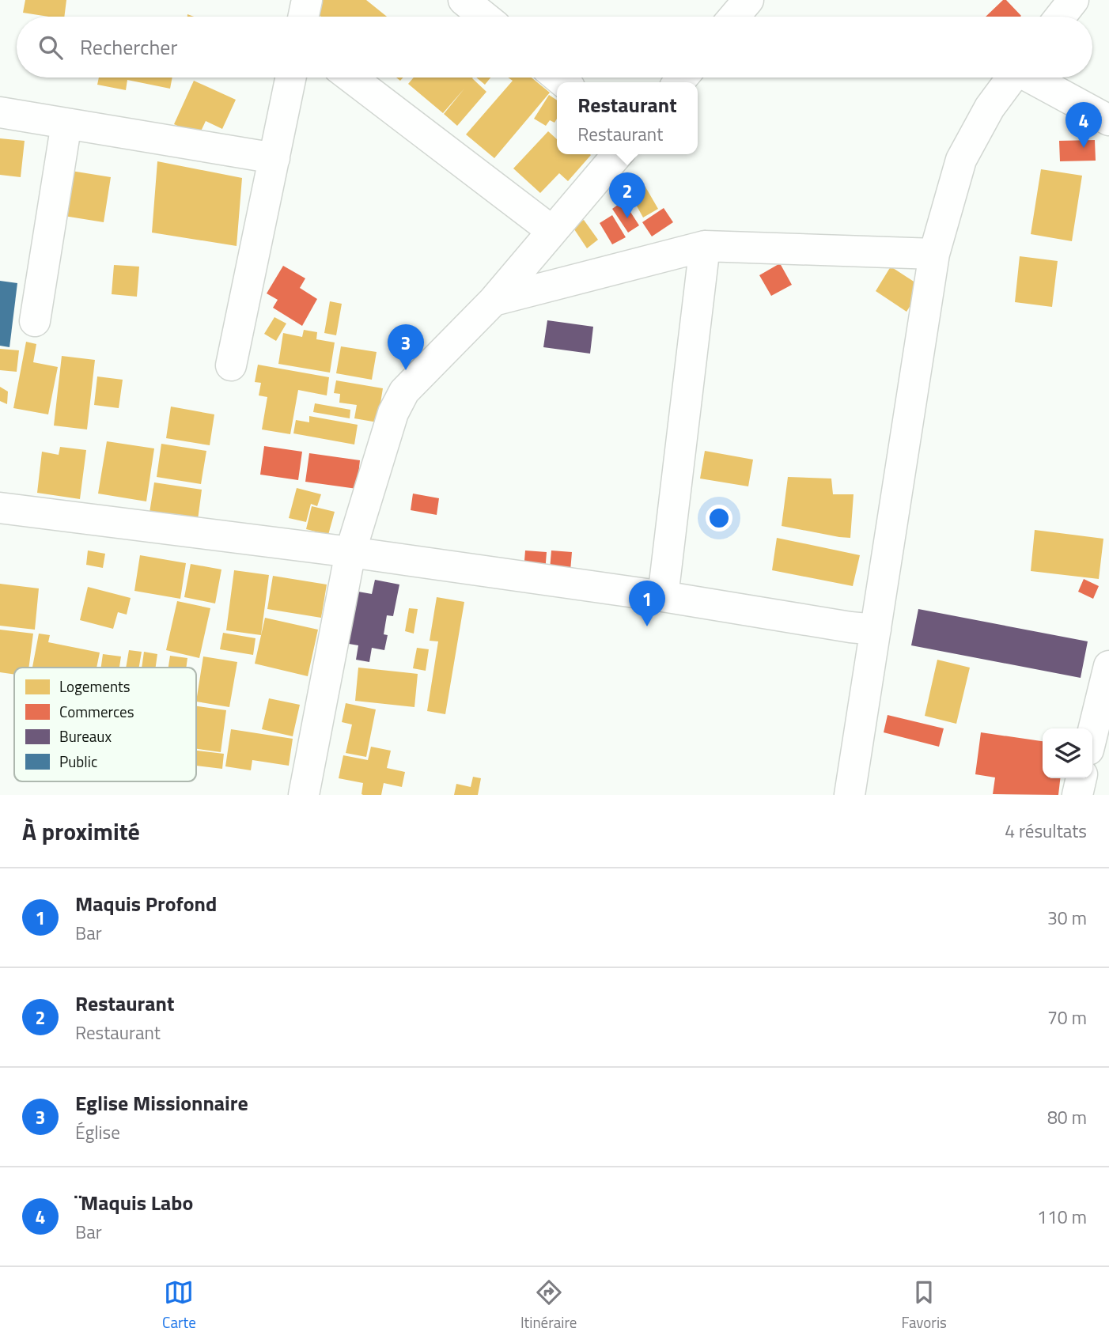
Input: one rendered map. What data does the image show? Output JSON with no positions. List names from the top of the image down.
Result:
{
  "legend": [
    "Logements",
    "Commerces",
    "Bureaux",
    "Public"
  ],
  "page": {
    "search": "Rechercher",
    "popup": ["Restaurant", "Restaurant"],
    "pins": [
      "4",
      "2",
      "3",
      "1"
    ],
    "heading": ["À proximité", "4 résultats"],
    "list": [
      {
        "mark": "1",
        "name": "Maquis Profond",
        "note": "Bar",
        "value": "30 m"
      },
      {
        "mark": "2",
        "name": "Restaurant",
        "note": "Restaurant",
        "value": "70 m"
      },
      {
        "mark": "3",
        "name": "Eglise Missionnaire",
        "note": "Église",
        "value": "80 m"
      },
      {
        "mark": "4",
        "name": "¨Maquis Labo",
        "note": "Bar",
        "value": "110 m"
      }
    ],
    "nav": ["Carte", "Itinéraire", "Favoris"]
  }
}
